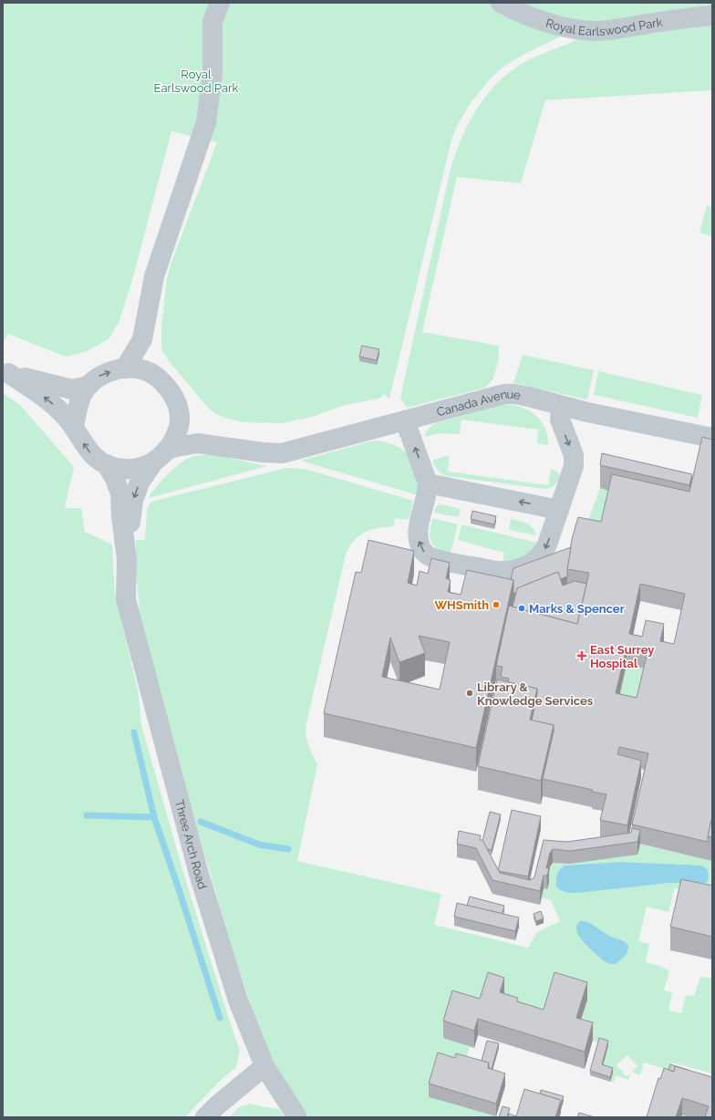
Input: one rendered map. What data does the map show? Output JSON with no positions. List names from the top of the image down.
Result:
{
  "streets": {
    "street": ["Royal Earlswood Park", "Canada Avenue", "Three Arch Road"]
  },
  "crossings": [
    ["Canada Avenue", "Three Arch Road"]
  ],
  "parks": ["Royal Earlswood Park"],
  "places": {
    "other": ["WHSmith", "Marks & Spencer", "Library & Knowledge Services"],
    "health": ["East Surrey Hospital"]
  }
}
